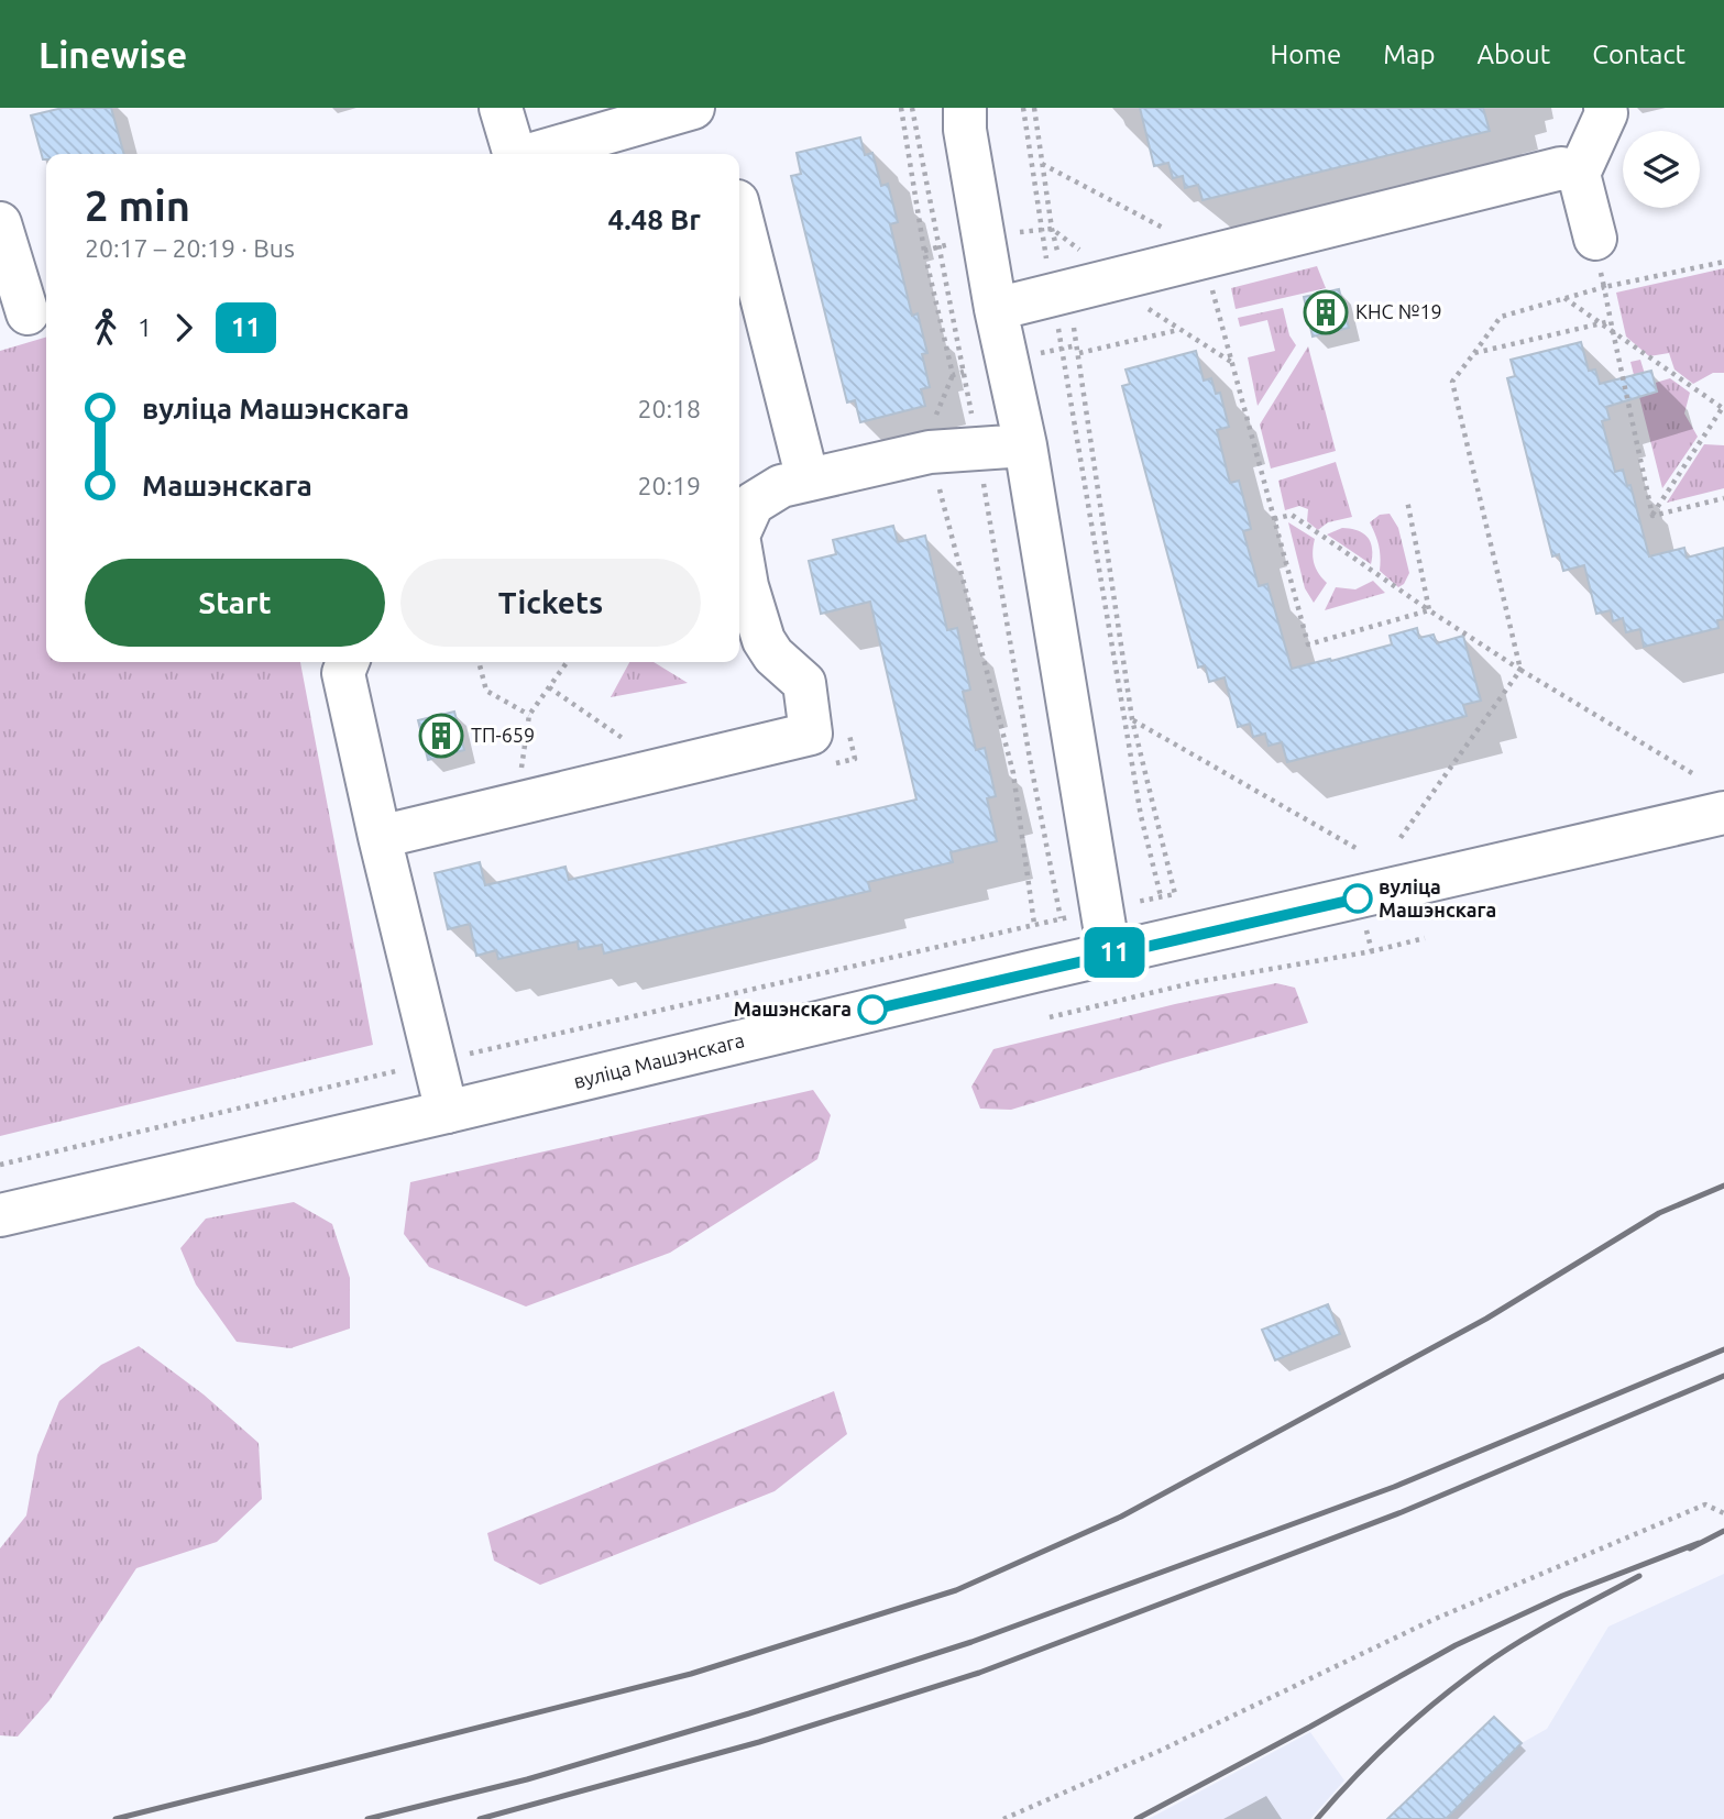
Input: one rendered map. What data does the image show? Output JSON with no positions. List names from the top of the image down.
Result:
{
  "streets": {
    "main road": ["вуліца Машэнскага"]
  },
  "places": {
    "building": ["КНС №19", "ТП-659"],
    "other": ["вуліца Машэнскага", "Машэнскага"]
  },
  "lines": ["bus line 11"],
  "page": {
    "header": "Linewise",
    "nav": [
      "Home",
      "Map",
      "About",
      "Contact"
    ],
    "on_map": "11",
    "heading": ["2 min", "20:17 – 20:19 · Bus", "4.48 Br"],
    "legs": ["1", "11"],
    "list": [
      {
        "name": "вуліца Машэнскага",
        "value": "20:18"
      },
      {
        "name": "Машэнскага",
        "value": "20:19"
      }
    ],
    "buttons": ["Start", "Tickets"]
  }
}
